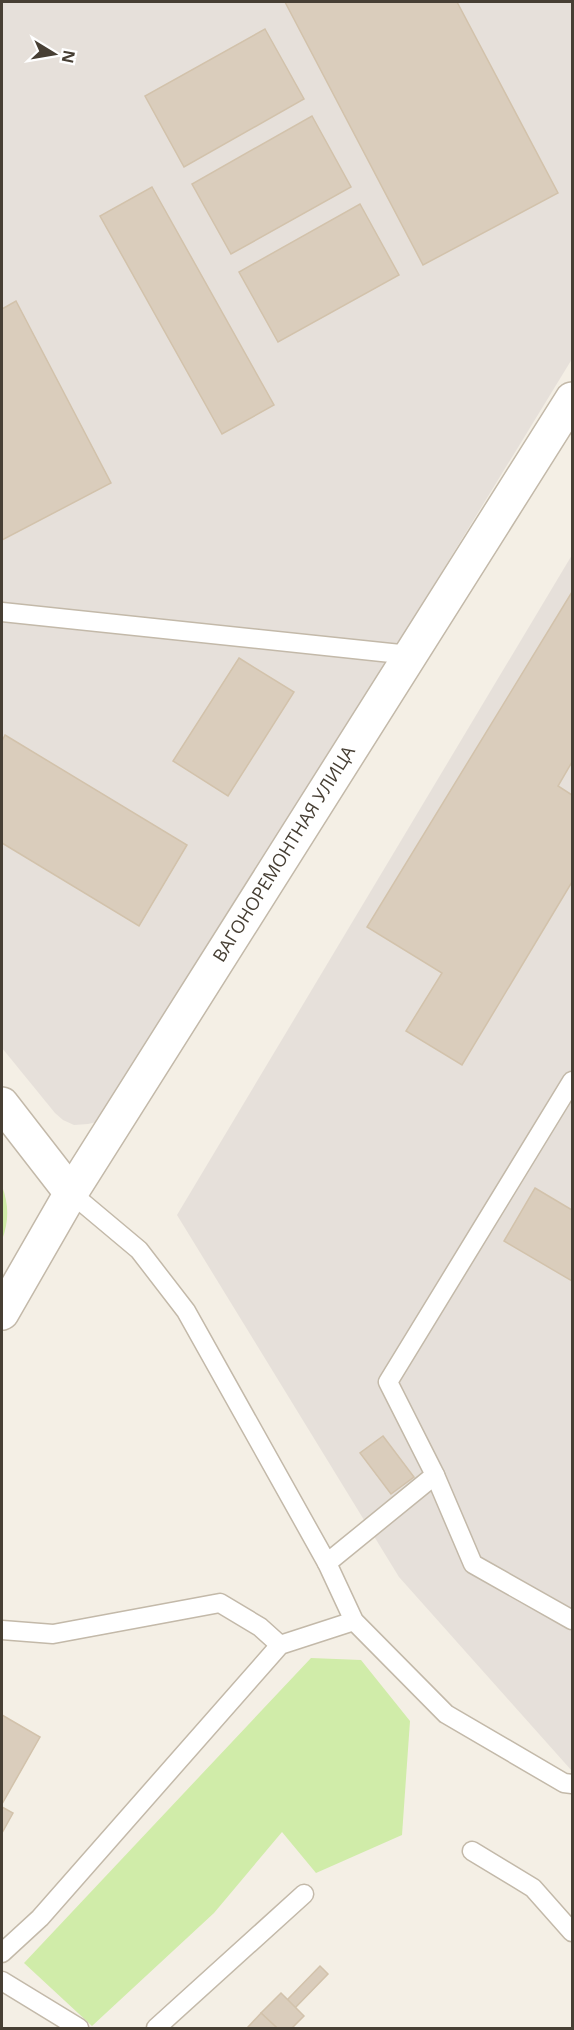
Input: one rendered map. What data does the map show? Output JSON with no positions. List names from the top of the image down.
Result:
{
  "streets": {
    "street": ["ВАГОНОРЕМОНТНАЯ УЛИЦА"]
  },
  "north": "right"
}
